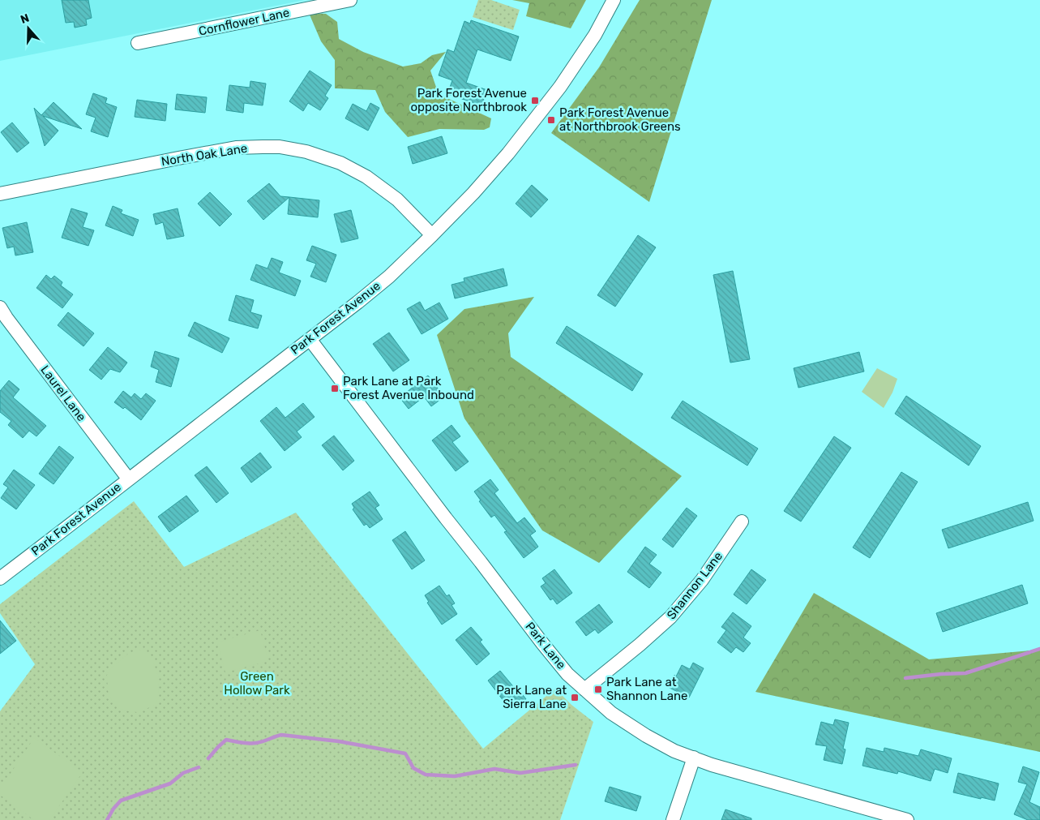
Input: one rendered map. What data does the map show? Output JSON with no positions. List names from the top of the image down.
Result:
{
  "streets": {
    "street": [
      "Cornflower Lane",
      "North Oak Lane",
      "Park Forest Avenue",
      "Laurel Lane",
      "Shannon Lane",
      "Park Lane"
    ]
  },
  "crossings": [
    ["North Oak Lane", "Park Forest Avenue"],
    ["Park Forest Avenue", "Laurel Lane"],
    ["Park Forest Avenue", "Park Lane"],
    ["Shannon Lane", "Park Lane"]
  ],
  "parks": ["Green Hollow Park"],
  "places": {
    "transit": [
      "Park Forest Avenue opposite Northbrook",
      "Park Forest Avenue at Northbrook Greens",
      "Park Lane at Park Forest Avenue Inbound",
      "Park Lane at Shannon Lane",
      "Park Lane at Sierra Lane"
    ]
  },
  "north": "top"
}
